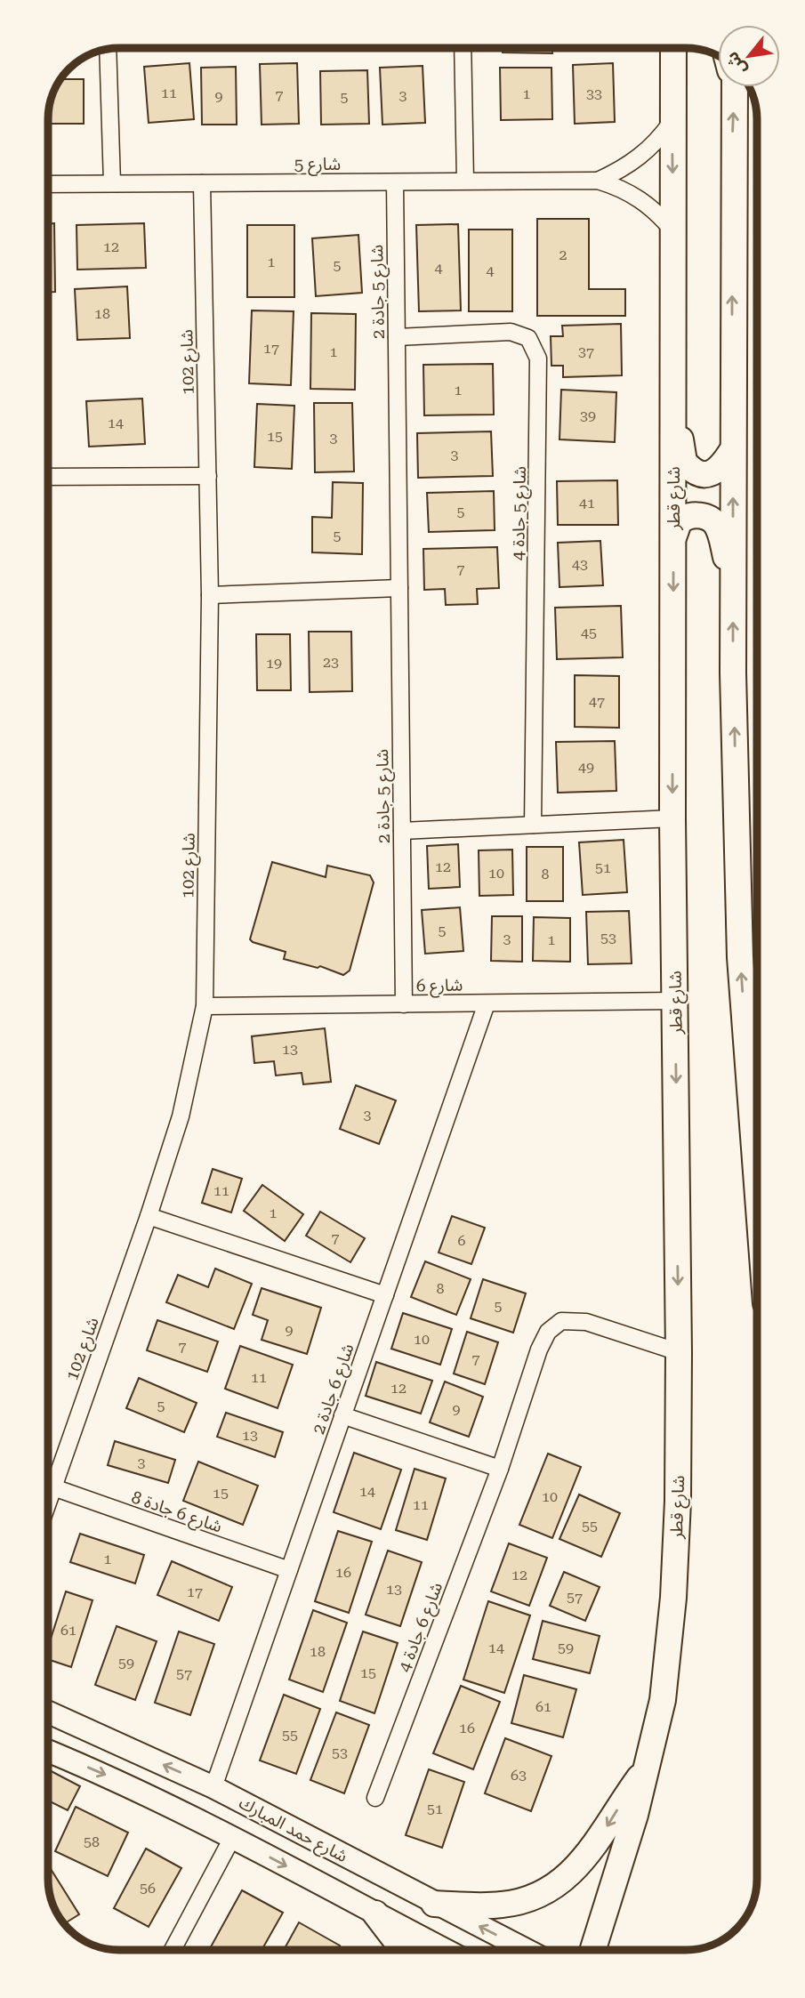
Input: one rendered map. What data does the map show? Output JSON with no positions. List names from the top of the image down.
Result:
{
  "streets": {
    "main road": ["شارع قطر", "شارع حمد المبارك"],
    "street": [
      "شارع 5",
      "شارع 5 جادة 2",
      "شارع 102",
      "شارع 5 جادة 4",
      "شارع 6",
      "شارع 6 جادة 2",
      "شارع 6 جادة 8",
      "شارع 6 جادة 4"
    ]
  },
  "crossings": [
    ["شارع 5", "شارع 5 جادة 2"],
    ["شارع 5", "شارع 102"],
    ["شارع 5", "شارع قطر"],
    ["شارع 5 جادة 2", "شارع 5 جادة 4"],
    ["شارع 5 جادة 2", "شارع 6"],
    ["شارع 102", "شارع 6"],
    ["شارع 102", "شارع 6 جادة 8"],
    ["شارع قطر", "شارع 6"],
    ["شارع قطر", "شارع 6 جادة 4"],
    ["شارع 6", "شارع 6 جادة 2"],
    ["شارع 6 جادة 2", "شارع 6 جادة 8"],
    ["شارع 6 جادة 2", "شارع حمد المبارك"]
  ],
  "house_numbers": [
    "11",
    "1",
    "33",
    "7",
    "3",
    "9",
    "5",
    "12",
    "2",
    "1",
    "5",
    "4",
    "4",
    "18",
    "17",
    "1",
    "37",
    "1",
    "39",
    "14",
    "15",
    "3",
    "3",
    "41",
    "5",
    "5",
    "43",
    "7",
    "45",
    "23",
    "19",
    "47",
    "49",
    "12",
    "51",
    "10",
    "8",
    "5",
    "53",
    "3",
    "1",
    "13",
    "3",
    "11",
    "1",
    "7",
    "6",
    "8",
    "5",
    "9",
    "10",
    "7",
    "7",
    "11",
    "12",
    "5",
    "9",
    "13",
    "3",
    "14",
    "15",
    "10",
    "11",
    "55",
    "1",
    "16",
    "12",
    "13",
    "17",
    "57",
    "61",
    "14",
    "59",
    "18",
    "59",
    "15",
    "57",
    "61",
    "16",
    "55",
    "53",
    "63",
    "51",
    "58",
    "56"
  ],
  "north": "bottom left"
}
